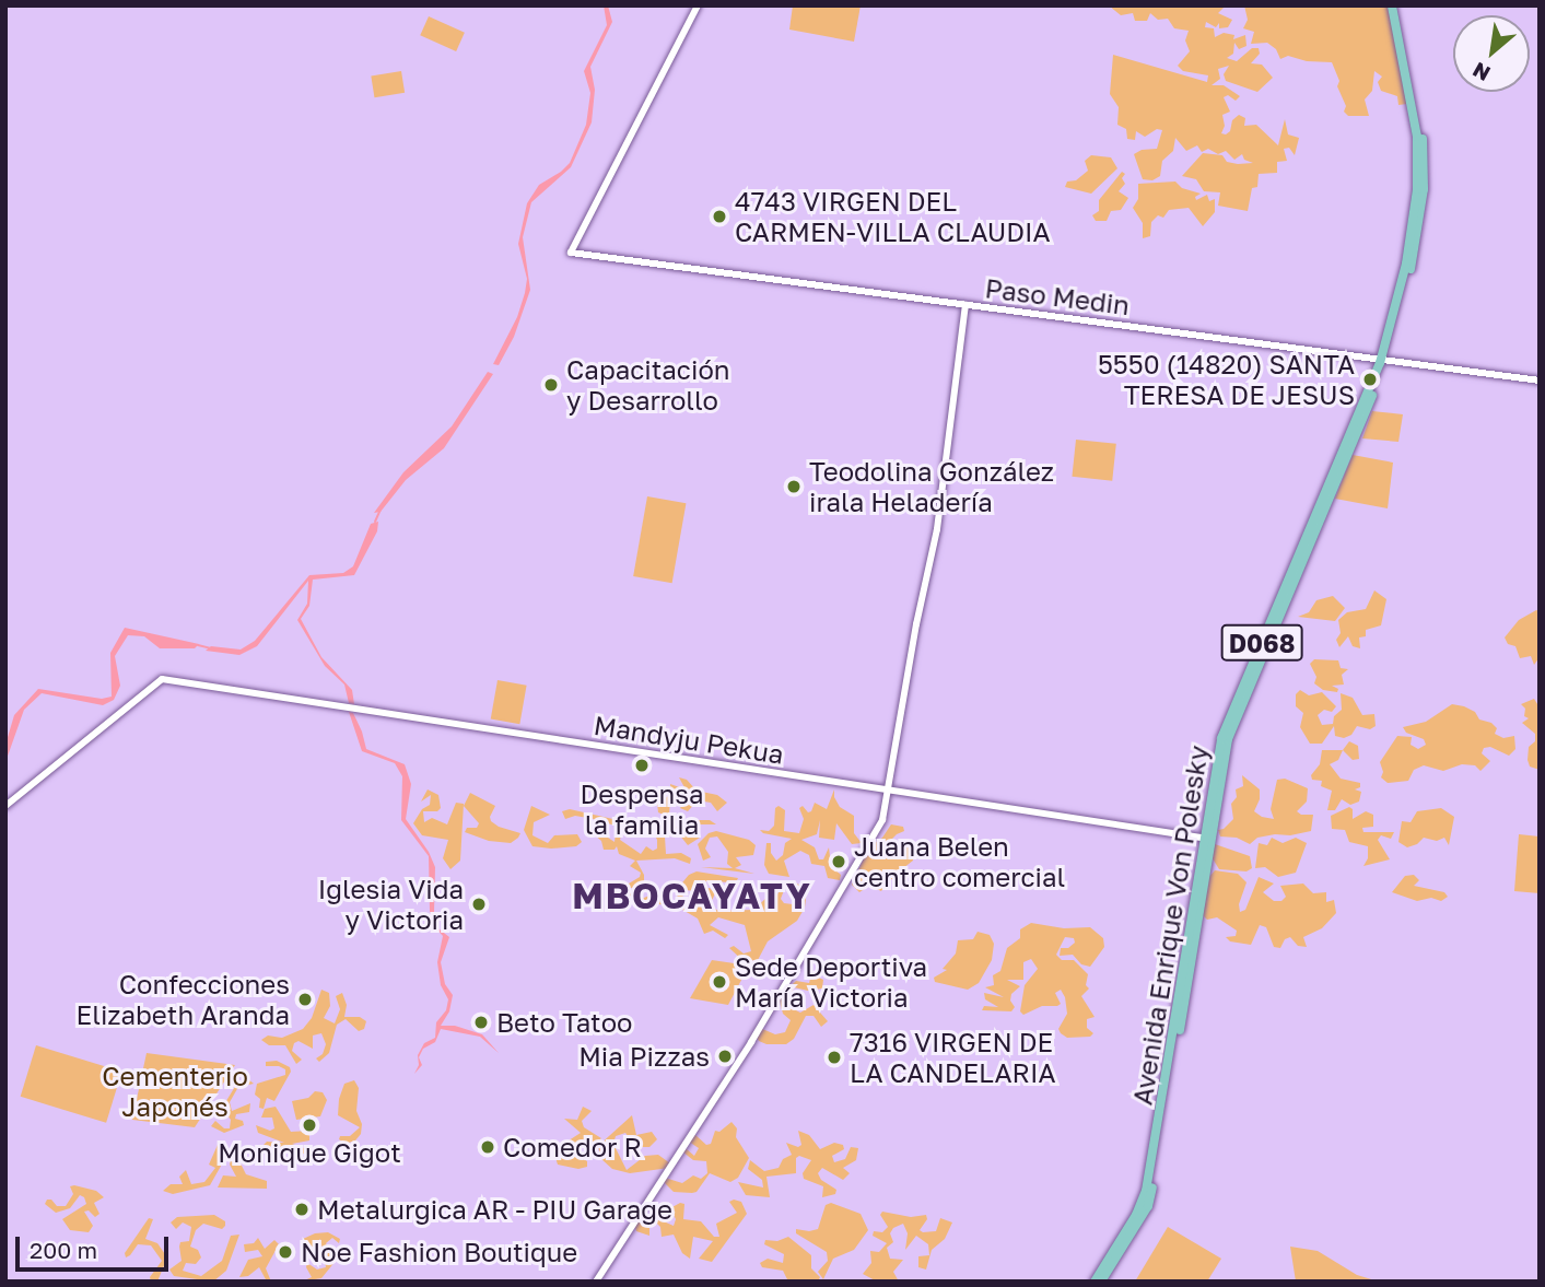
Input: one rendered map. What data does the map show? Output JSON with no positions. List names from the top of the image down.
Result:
{
  "streets": {
    "main road": ["D068", "Avenida Enrique Von Polesky"],
    "street": ["Paso Medin", "Mandyju Pekua"]
  },
  "crossings": [
    ["Paso Medin", "Avenida Enrique Von Polesky"],
    ["Mandyju Pekua", "Avenida Enrique Von Polesky"]
  ],
  "districts": ["MBOCAYATY"],
  "parks": ["Cementerio Japonés"],
  "places": [
    "4743 VIRGEN DEL CARMEN-VILLA CLAUDIA",
    "5550 (14820) SANTA TERESA DE JESUS",
    "Capacitación y Desarrollo",
    "Teodolina González irala Heladería",
    "Despensa la familia",
    "Juana Belen centro comercial",
    "Iglesia Vida y Victoria",
    "Sede Deportiva María Victoria",
    "Confecciones Elizabeth Aranda",
    "Beto Tatoo",
    "Mia Pizzas",
    "7316 VIRGEN DE LA CANDELARIA",
    "Monique Gigot",
    "Comedor R",
    "Metalurgica AR - PIU Garage",
    "Noe Fashion Boutique"
  ],
  "scale_bar": "200 m",
  "north": "bottom left"
}
